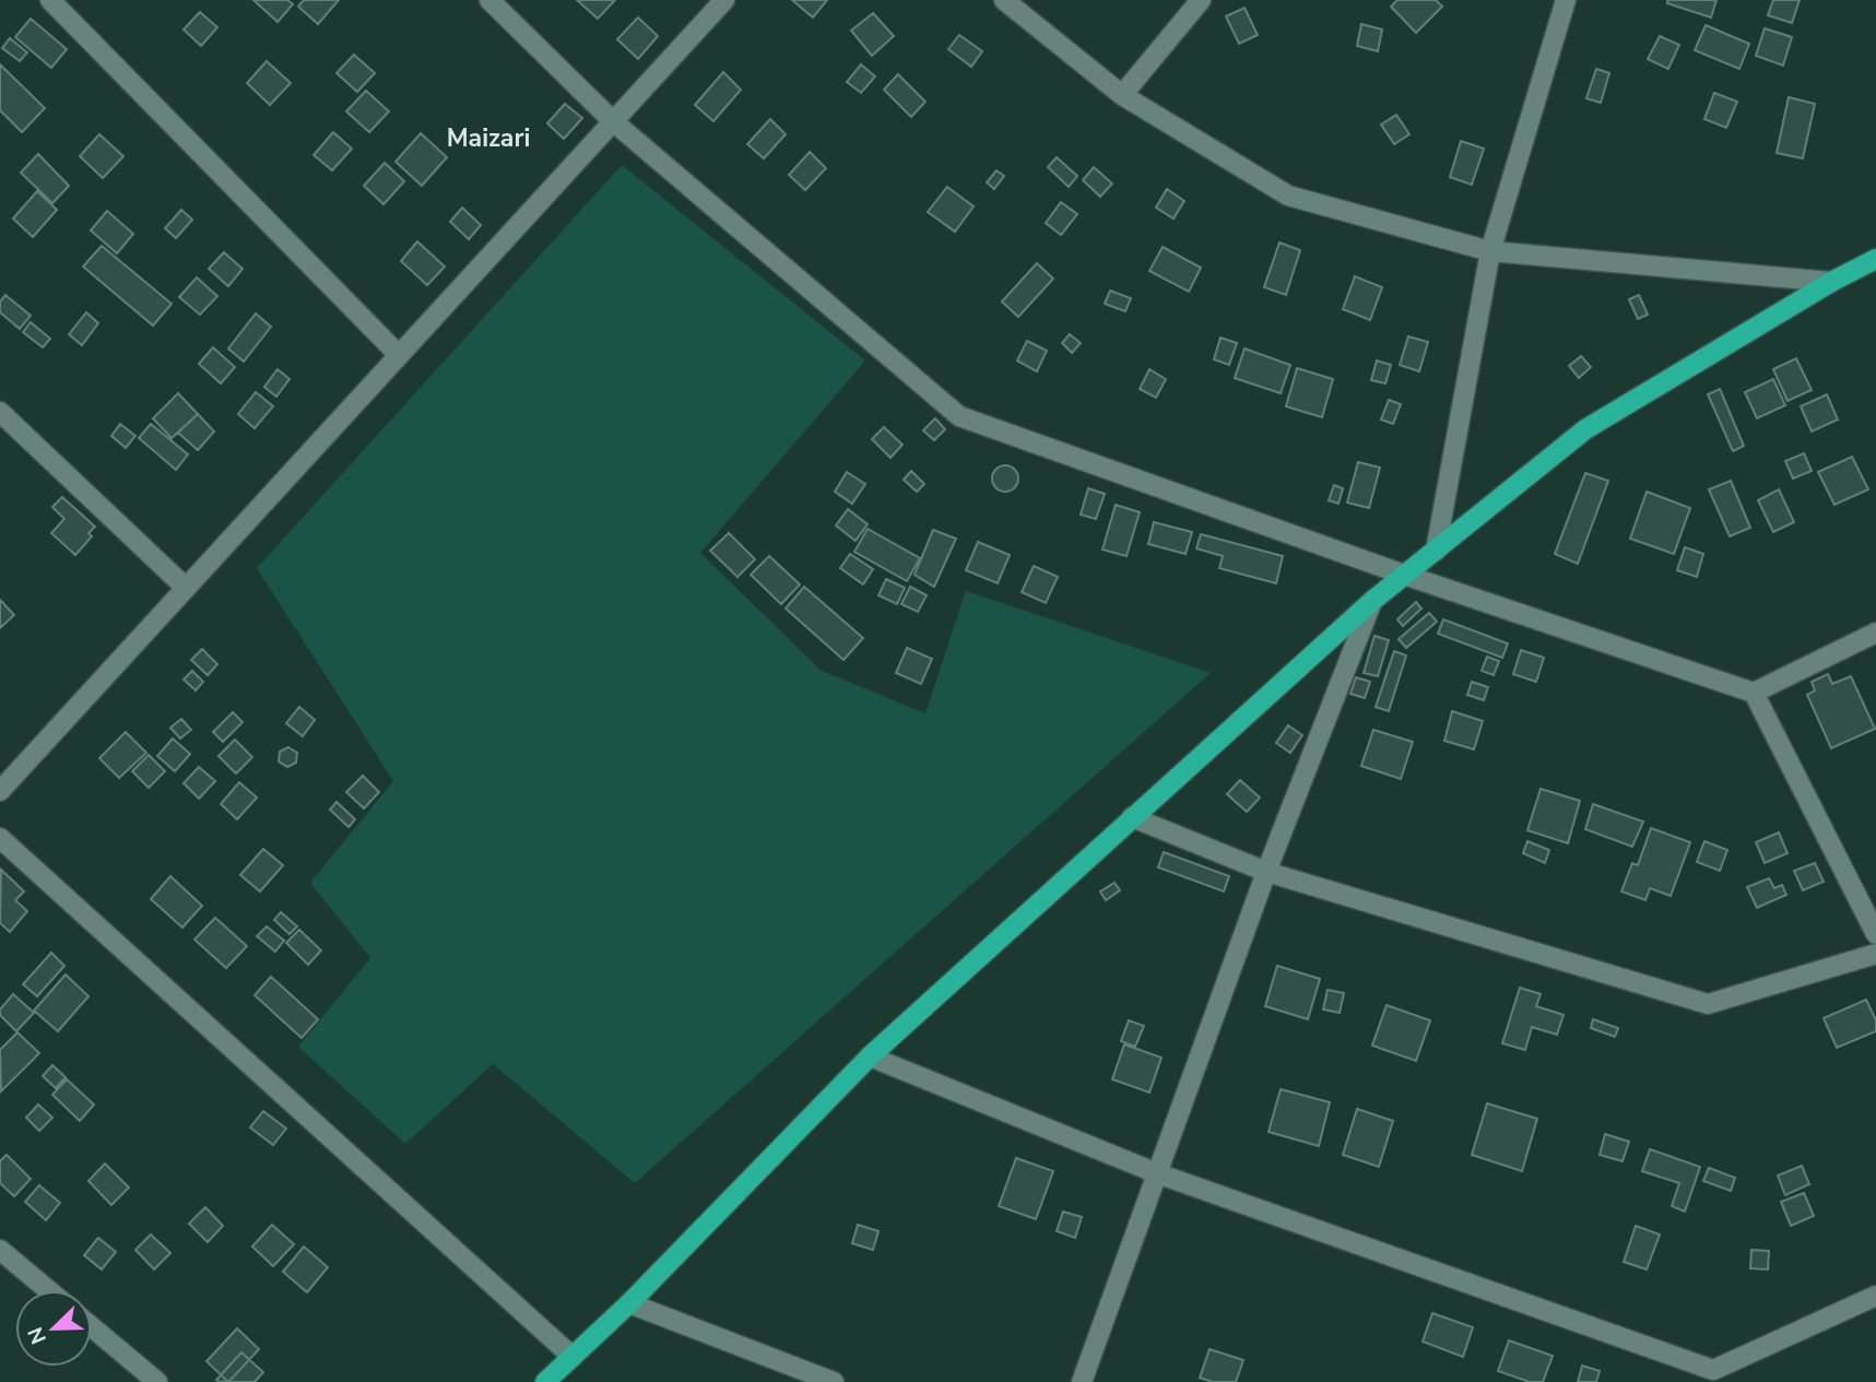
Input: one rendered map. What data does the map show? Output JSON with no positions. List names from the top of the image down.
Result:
{
  "districts": ["Maizari"],
  "north": "bottom left"
}
